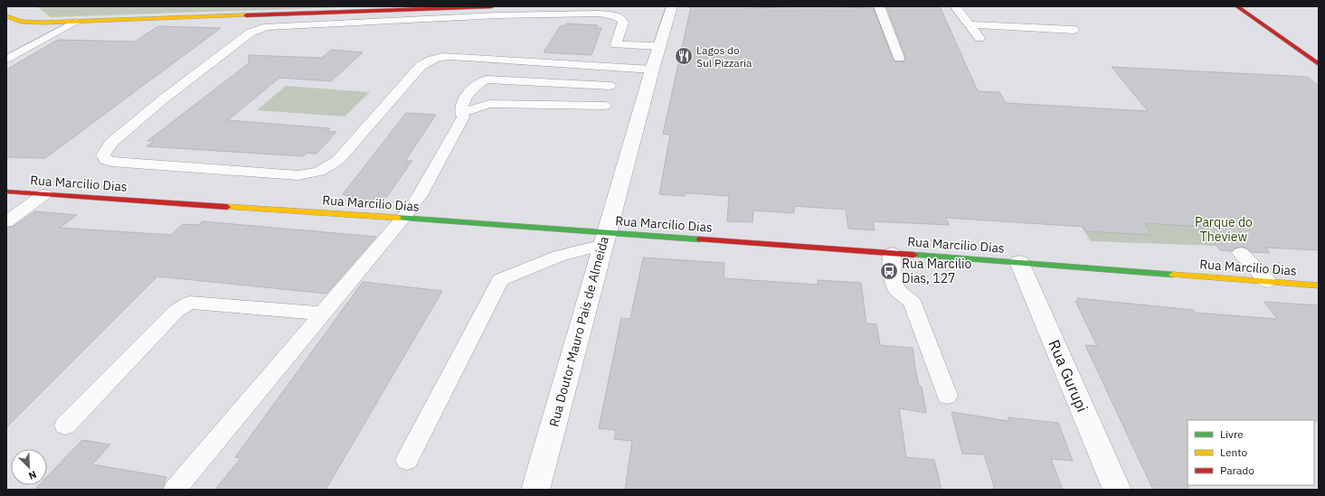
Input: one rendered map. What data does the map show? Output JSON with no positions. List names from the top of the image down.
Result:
{
  "streets": {
    "street": ["Rua Marcilio Dias", "Rua Doutor Mauro Pais de Almeida", "Rua Gurupi"]
  },
  "crossings": [
    ["Rua Marcilio Dias", "Rua Doutor Mauro Pais de Almeida"],
    ["Rua Marcilio Dias", "Rua Gurupi"]
  ],
  "parks": ["Parque do Theview"],
  "places": {
    "restaurant": ["Lagos do Sul Pizzaria"],
    "bus stop": ["Rua Marcilio Dias, 127"]
  },
  "legend": ["Livre", "Lento", "Parado"],
  "north": "bottom right"
}
